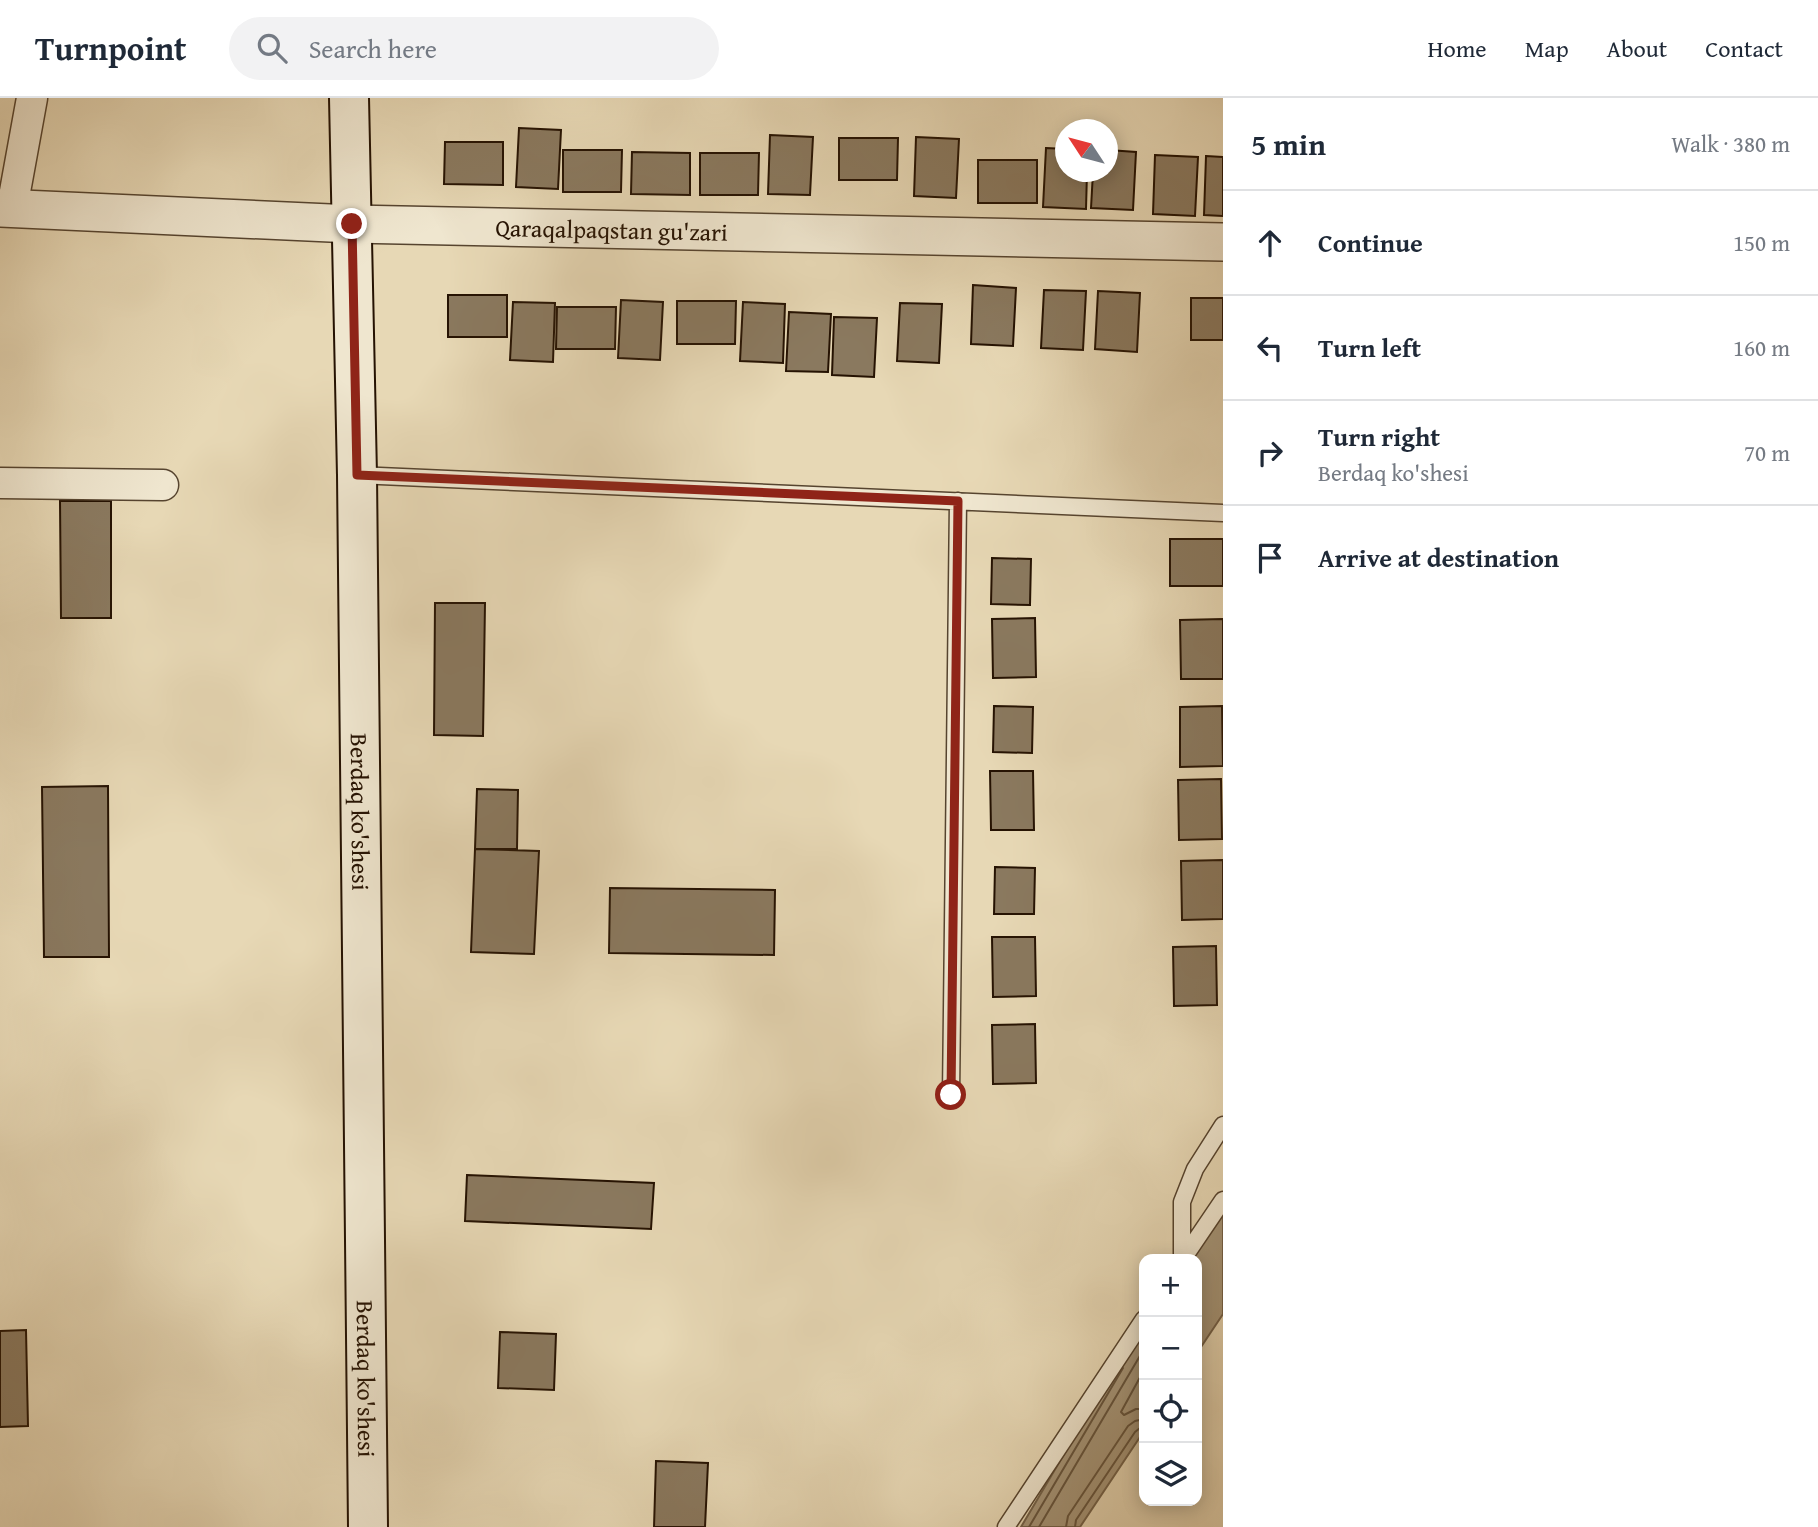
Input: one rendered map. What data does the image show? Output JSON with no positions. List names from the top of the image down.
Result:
{
  "streets": {
    "main road": ["Berdaq ko'shesi"],
    "street": ["Qaraqalpaqstan gu'zari"]
  },
  "crossings": [
    ["Qaraqalpaqstan gu'zari", "Berdaq ko'shesi"]
  ],
  "north": "top left",
  "page": {
    "header": "Turnpoint",
    "search": "Search here",
    "nav": [
      "Home",
      "Map",
      "About",
      "Contact"
    ],
    "heading": ["5 min", "Walk · 380 m"],
    "list": [
      ["Continue", "150 m"],
      ["Turn left", "160 m"],
      ["Turn right", "Berdaq ko'shesi", "70 m"],
      "Arrive at destination"
    ],
    "map_buttons": ["+", "−"]
  }
}
